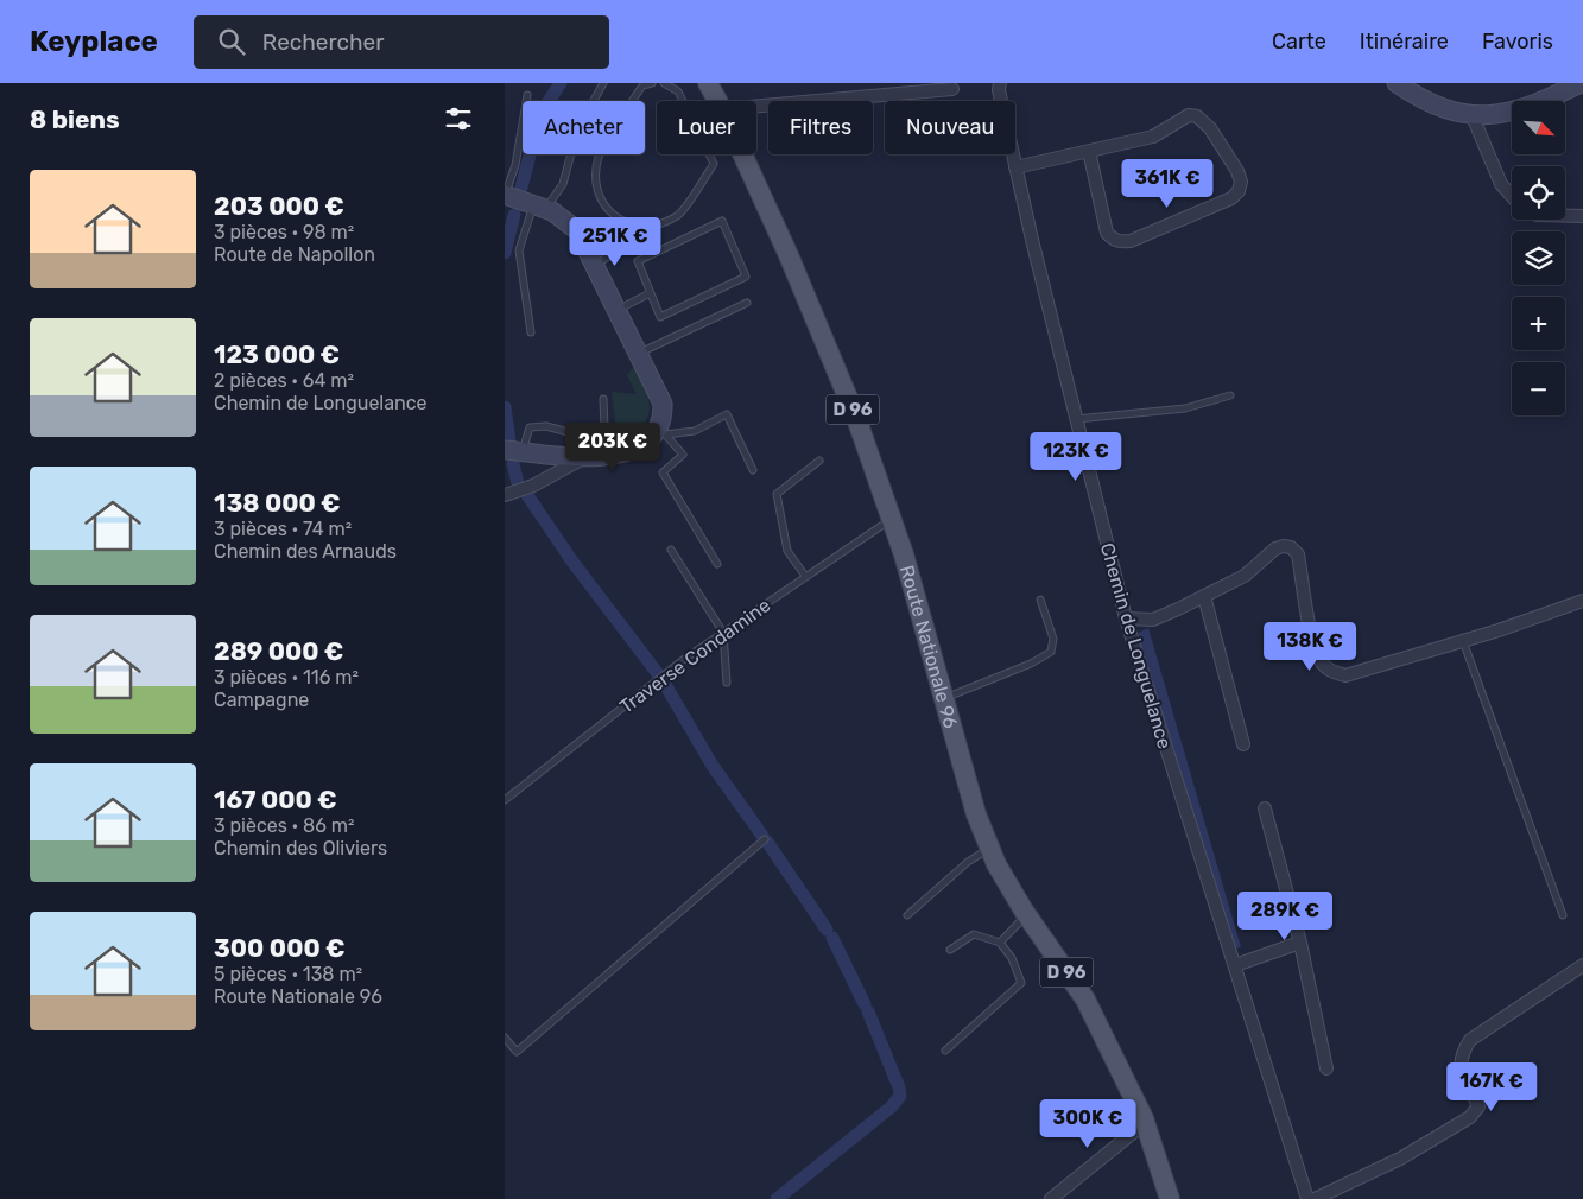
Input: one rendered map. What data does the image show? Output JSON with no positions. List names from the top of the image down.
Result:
{
  "streets": {
    "main road": ["D 96", "Route Nationale 96"],
    "street": ["Chemin de Longuelance"],
    "lane": ["Traverse Condamine"]
  },
  "crossings": [
    ["Route Nationale 96", "Traverse Condamine"]
  ],
  "north": "bottom right",
  "page": {
    "header": "Keyplace",
    "search": "Rechercher",
    "nav": ["Carte", "Itinéraire", "Favoris"],
    "heading": "8 biens",
    "map_buttons": ["+", "−"],
    "chip": [
      "Acheter",
      "Louer",
      "Filtres",
      "Nouveau"
    ],
    "list": [
      {
        "name": "203 000 €",
        "note": "3 pièces · 98 m² · Route de Napollon"
      },
      {
        "name": "123 000 €",
        "note": "2 pièces · 64 m² · Chemin de Longuelance"
      },
      {
        "name": "138 000 €",
        "note": "3 pièces · 74 m² · Chemin des Arnauds"
      },
      {
        "name": "289 000 €",
        "note": "3 pièces · 116 m² · Campagne"
      },
      {
        "name": "167 000 €",
        "note": "3 pièces · 86 m² · Chemin des Oliviers"
      },
      {
        "name": "300 000 €",
        "note": "5 pièces · 138 m² · Route Nationale 96"
      }
    ],
    "price": [
      "361K €",
      "251K €",
      "203K €",
      "123K €",
      "138K €",
      "289K €",
      "167K €",
      "300K €"
    ]
  }
}
